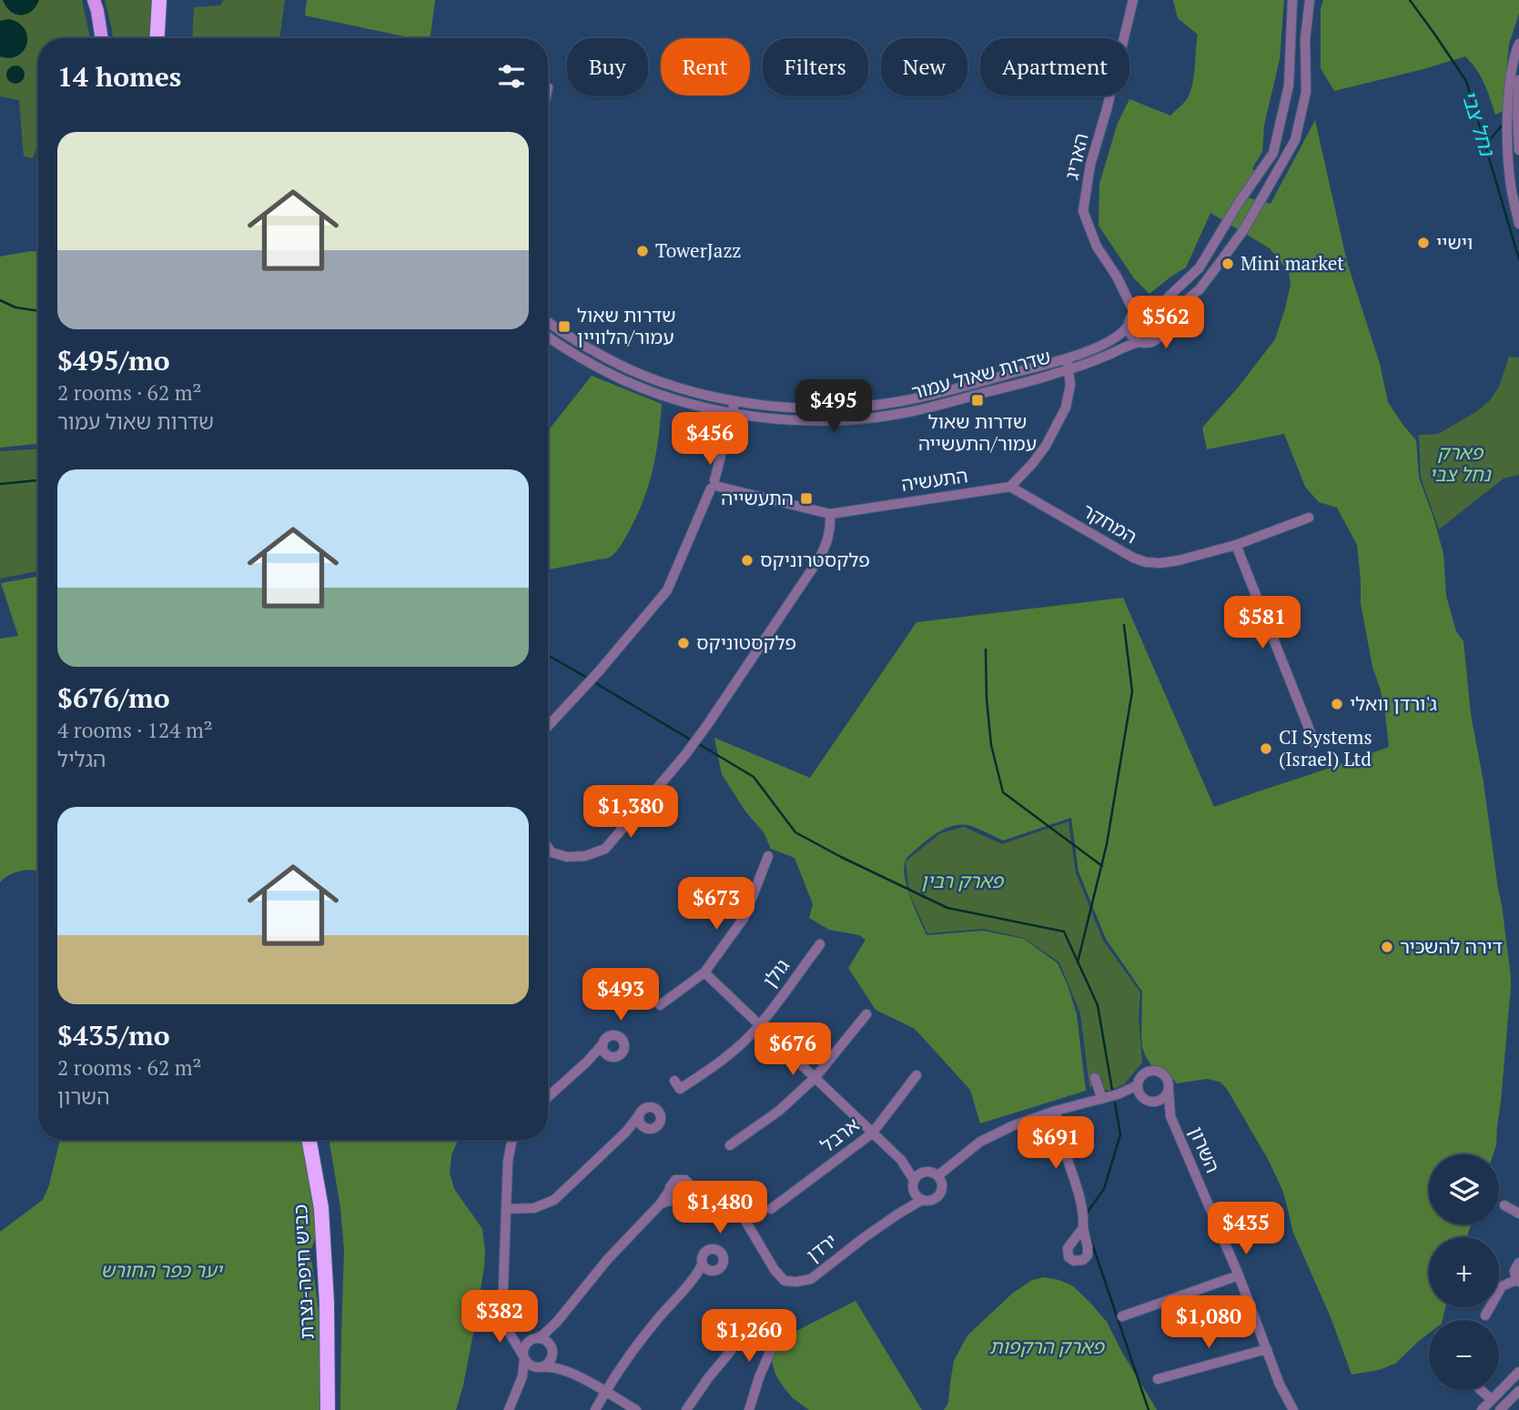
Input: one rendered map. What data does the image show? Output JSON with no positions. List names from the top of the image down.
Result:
{
  "streets": {
    "highway": ["כביש חיפה-נצרת"],
    "street": [
      "האריג",
      "שדרות שאול עמור",
      "התעשיה",
      "המחקר",
      "גולן",
      "ארבל",
      "השרון",
      "ירדן"
    ]
  },
  "crossings": [
    ["האריג", "שדרות שאול עמור"],
    ["התעשיה", "המחקר"]
  ],
  "water": ["נחל צבי"],
  "parks": [
    "פארק נחל צבי",
    "פארק רבין",
    "יער כפר החורש",
    "פארק הרקפות"
  ],
  "places": {
    "other": [
      "וישיי",
      "TowerJazz",
      "Mini market",
      "פלקסטרוניקס",
      "פלקסטוניקס",
      "ג'ורדן וואלי",
      "CI Systems (Israel) Ltd",
      "דירה להשכיר"
    ],
    "transit": ["שדרות שאול עמור/הלוויין", "שדרות שאול עמור/התעשייה", "התעשייה"]
  },
  "page": {
    "chip": [
      "Buy",
      "Rent",
      "Filters",
      "New",
      "Apartment"
    ],
    "heading": "14 homes",
    "list": [
      {
        "name": "$495/mo",
        "note": "2 rooms · 62 m² · שדרות שאול עמור"
      },
      {
        "name": "$676/mo",
        "note": "4 rooms · 124 m² · הגליל"
      },
      {
        "name": "$435/mo",
        "note": "2 rooms · 62 m² · השרון"
      }
    ],
    "price": [
      "$562",
      "$495",
      "$456",
      "$581",
      "$1,380",
      "$673",
      "$493",
      "$676",
      "$691",
      "$1,480",
      "$435",
      "$382",
      "$1,080",
      "$1,260"
    ],
    "map_buttons": ["+", "−"]
  }
}
